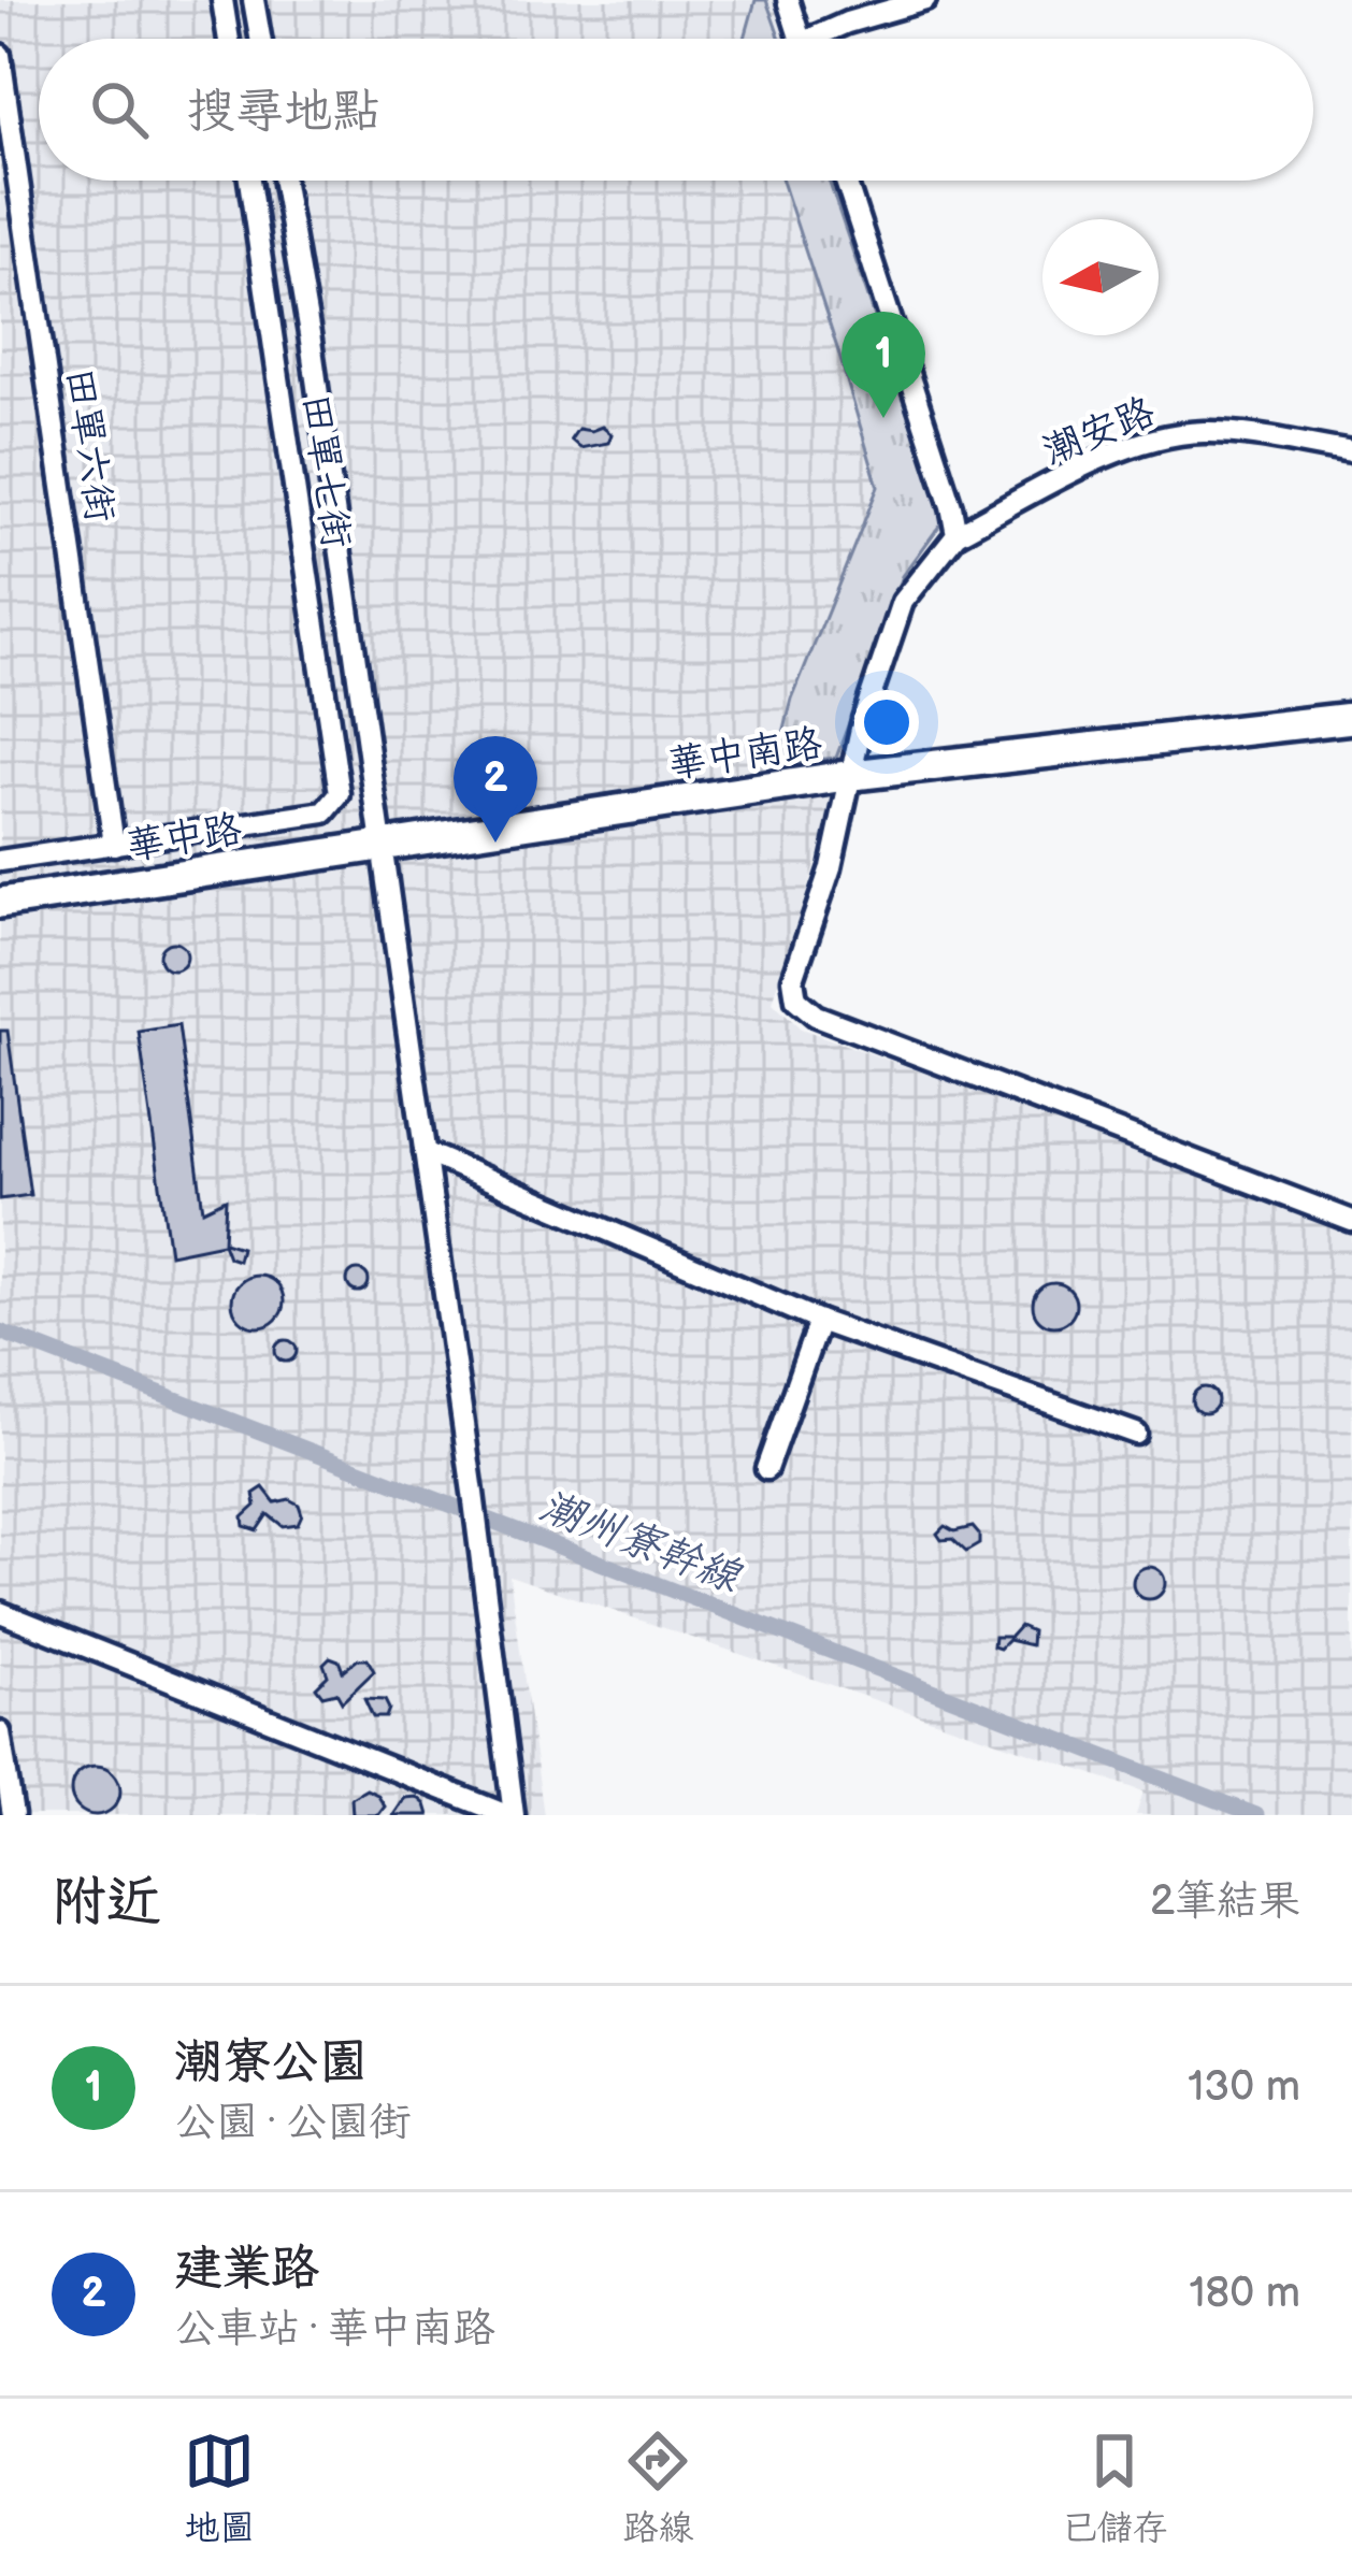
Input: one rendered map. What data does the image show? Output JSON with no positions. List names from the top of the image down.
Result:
{
  "streets": {
    "main road": ["華中南路", "華中路"],
    "street": ["潮安路", "田單六街", "田單七街"]
  },
  "crossings": [
    ["田單六街", "田單七街"],
    ["華中南路", "華中路"]
  ],
  "water": ["潮州寮幹線"],
  "north": "left",
  "page": {
    "search": "搜尋地點",
    "pins": ["1", "2"],
    "heading": ["附近", "2筆結果"],
    "list": [
      {
        "mark": "1",
        "name": "潮寮公園",
        "note": "公園 · 公園街",
        "value": "130 m"
      },
      {
        "mark": "2",
        "name": "建業路",
        "note": "公車站 · 華中南路",
        "value": "180 m"
      }
    ],
    "nav": ["地圖", "路線", "已儲存"]
  }
}
